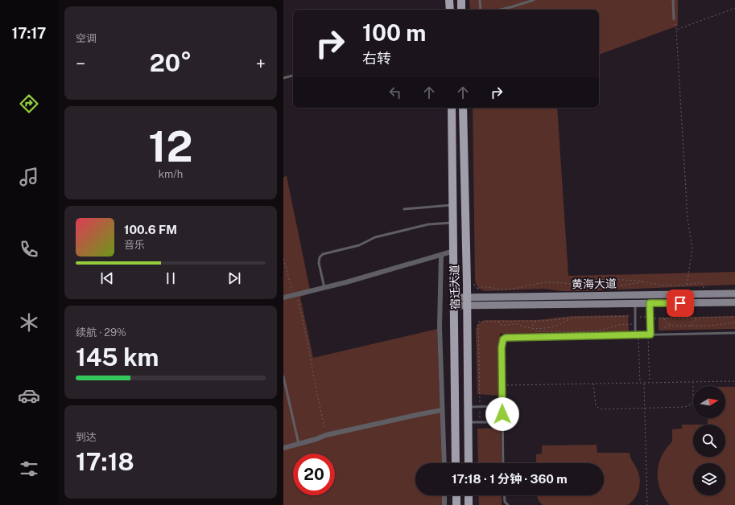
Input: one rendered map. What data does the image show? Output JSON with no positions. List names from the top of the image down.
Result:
{
  "streets": {
    "main road": ["黄海大道", "宿迁大道"]
  },
  "crossings": [
    ["黄海大道", "宿迁大道"]
  ],
  "north": "right",
  "page": {
    "tabs": "17:17",
    "tile": [
      "空调",
      ["12", "km/h"],
      ["续航 · 29%", "145 km"],
      ["到达", "17:18"]
    ],
    "turn": ["100 m", "右转"],
    "heat": ["−", "20°", "+"],
    "song": ["100.6 FM", "音乐"],
    "limit": "20",
    "trip": "17:18 · 1 分钟 · 360 m"
  }
}
